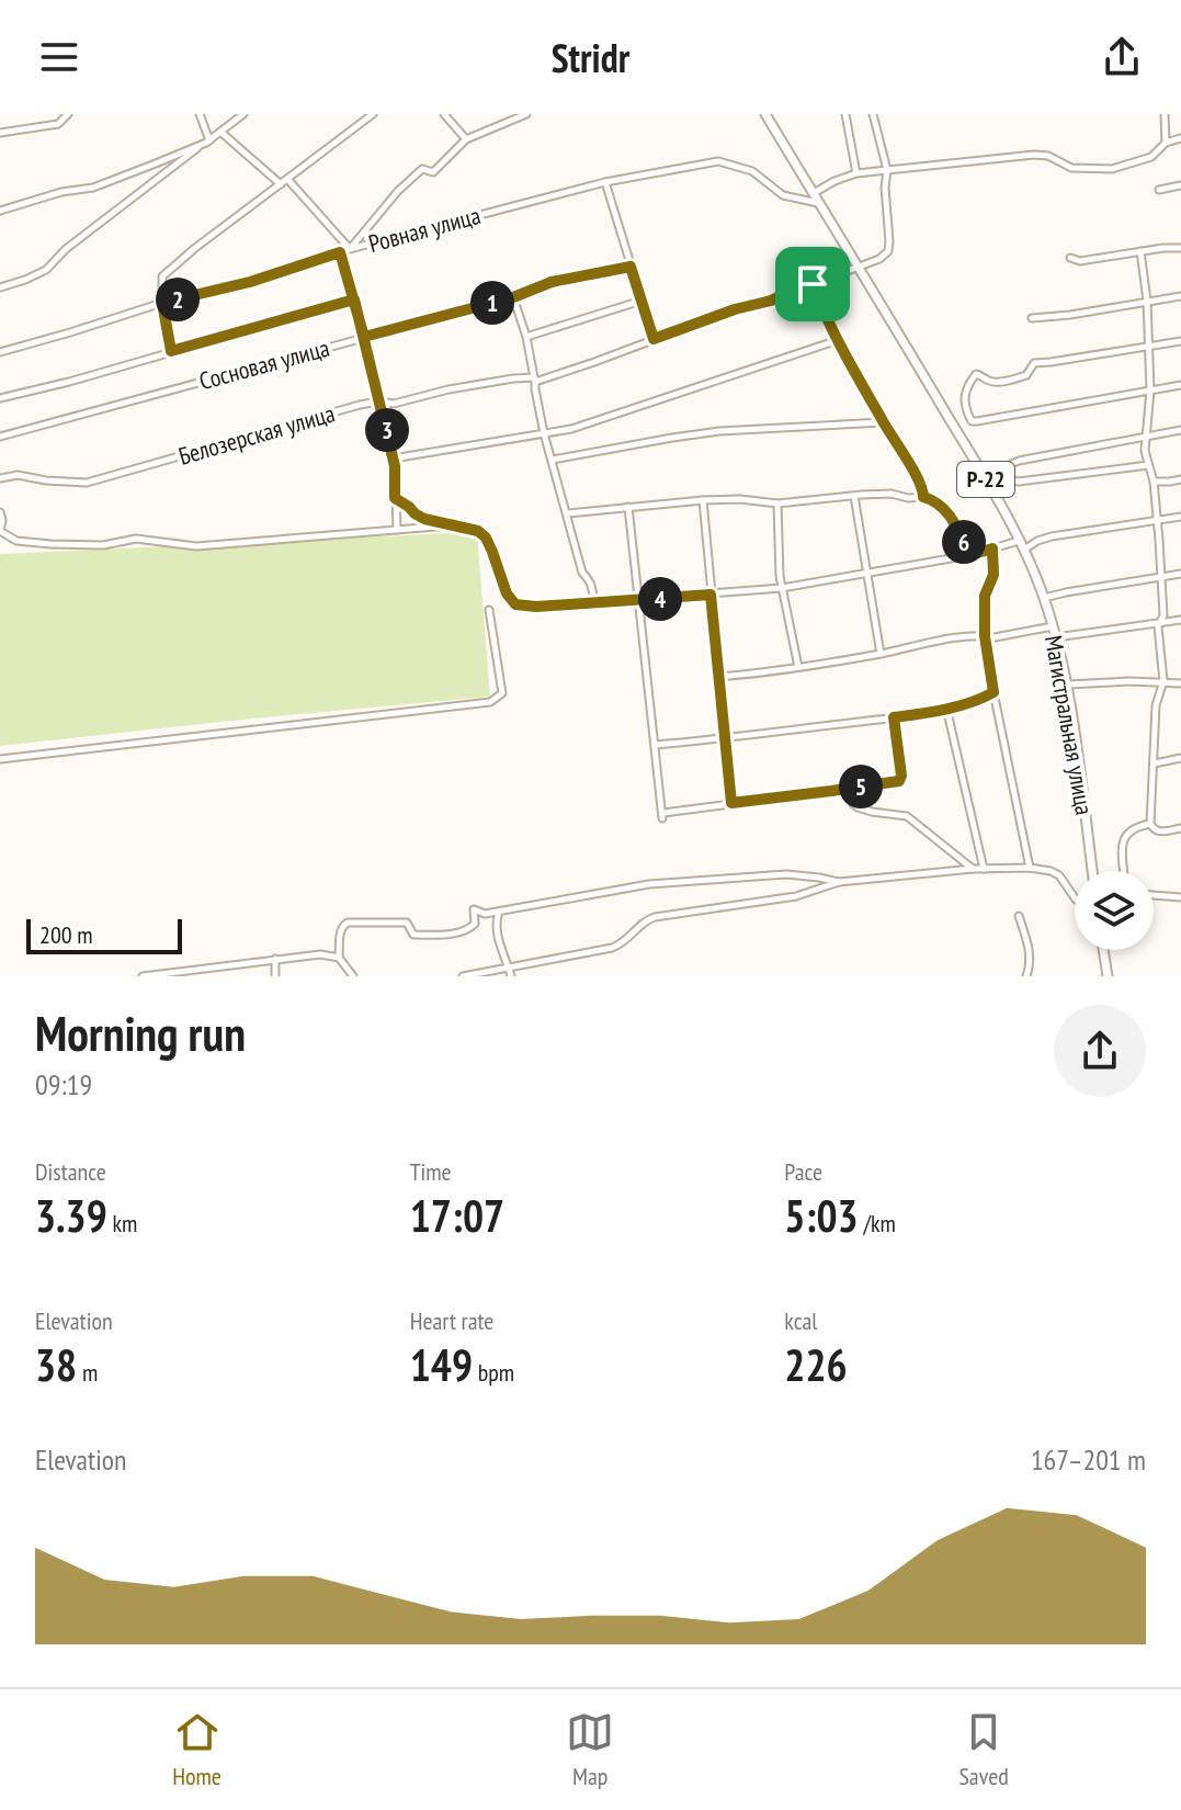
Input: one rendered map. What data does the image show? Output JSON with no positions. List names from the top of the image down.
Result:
{
  "streets": {
    "highway": ["Р-22", "Магистральная улица"],
    "street": ["Ровная улица", "Сосновая улица", "Белозерская улица"]
  },
  "crossings": [
    ["Ровная улица", "Магистральная улица"],
    ["Белозерская улица", "Магистральная улица"]
  ],
  "scale_bar": "200 m",
  "page": {
    "header": "Stridr",
    "pins": [
      "2",
      "1",
      "3",
      "6",
      "4",
      "5"
    ],
    "scale": "200 m",
    "heading": ["Morning run", "09:19"],
    "stats": [
      ["Distance", "3.39 km"],
      ["Time", "17:07"],
      ["Pace", "5:03 /km"],
      ["Elevation", "38 m"],
      ["Heart rate", "149 bpm"],
      ["kcal", "226"]
    ],
    "chart": ["Elevation", "167–201 m"],
    "tabs": ["Home", "Map", "Saved"]
  }
}
